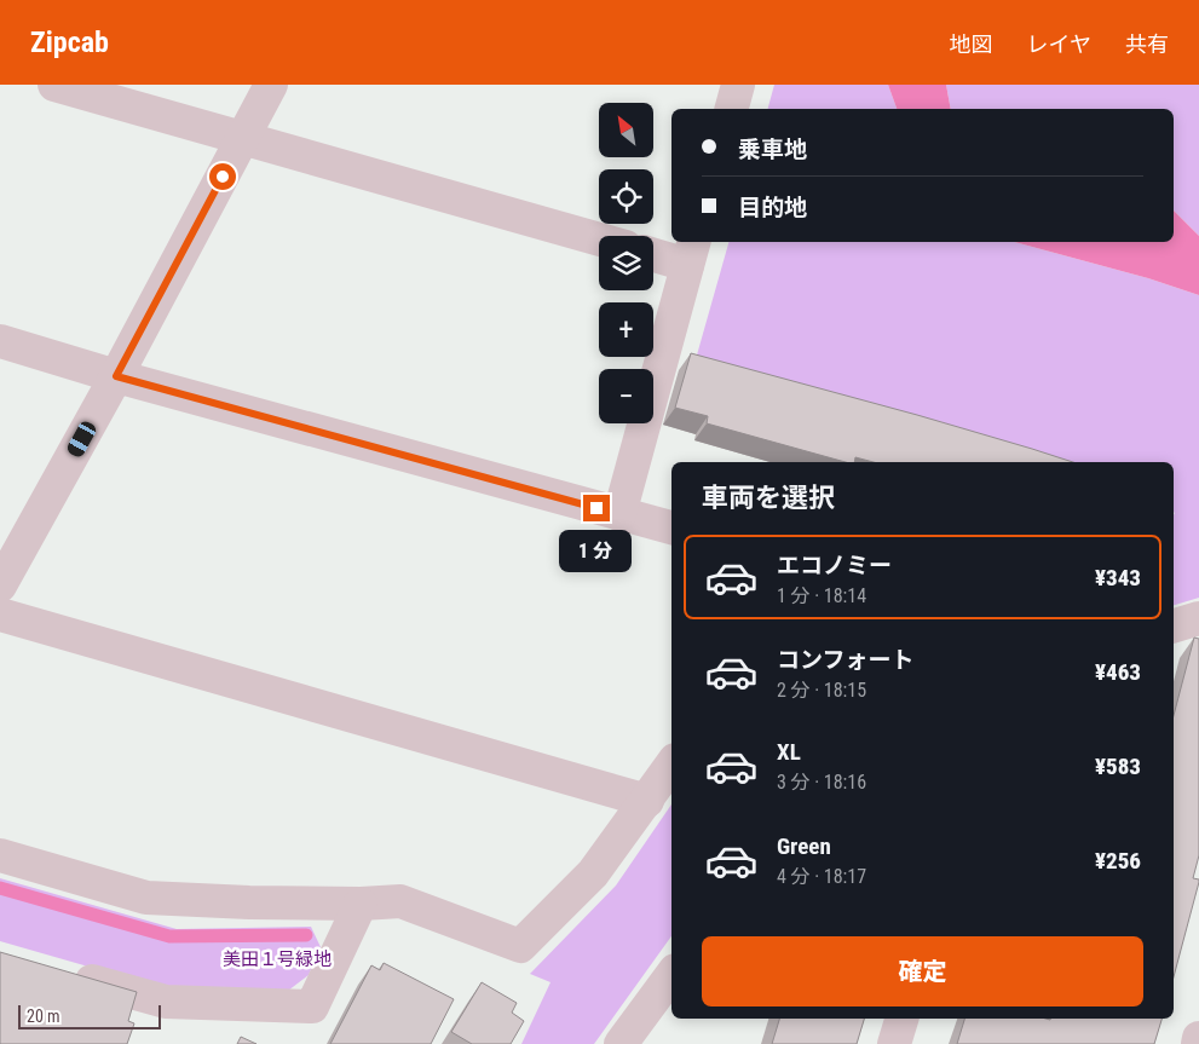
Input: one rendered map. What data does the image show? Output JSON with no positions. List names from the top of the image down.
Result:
{
  "parks": ["美田１号緑地"],
  "scale_bar": "20 m",
  "north": "top left",
  "page": {
    "header": "Zipcab",
    "nav": ["地図", "レイヤ", "共有"],
    "map_buttons": ["+", "−"],
    "banner": ["乗車地", "目的地"],
    "heading": "車両を選択",
    "bubble": "1 分",
    "list": [
      {
        "name": "エコノミー",
        "note": "1 分 · 18:14",
        "value": "¥343"
      },
      {
        "name": "コンフォート",
        "note": "2 分 · 18:15",
        "value": "¥463"
      },
      {
        "name": "XL",
        "note": "3 分 · 18:16",
        "value": "¥583"
      },
      {
        "name": "Green",
        "note": "4 分 · 18:17",
        "value": "¥256"
      }
    ],
    "buttons": "確定",
    "scale": "20 m"
  }
}
